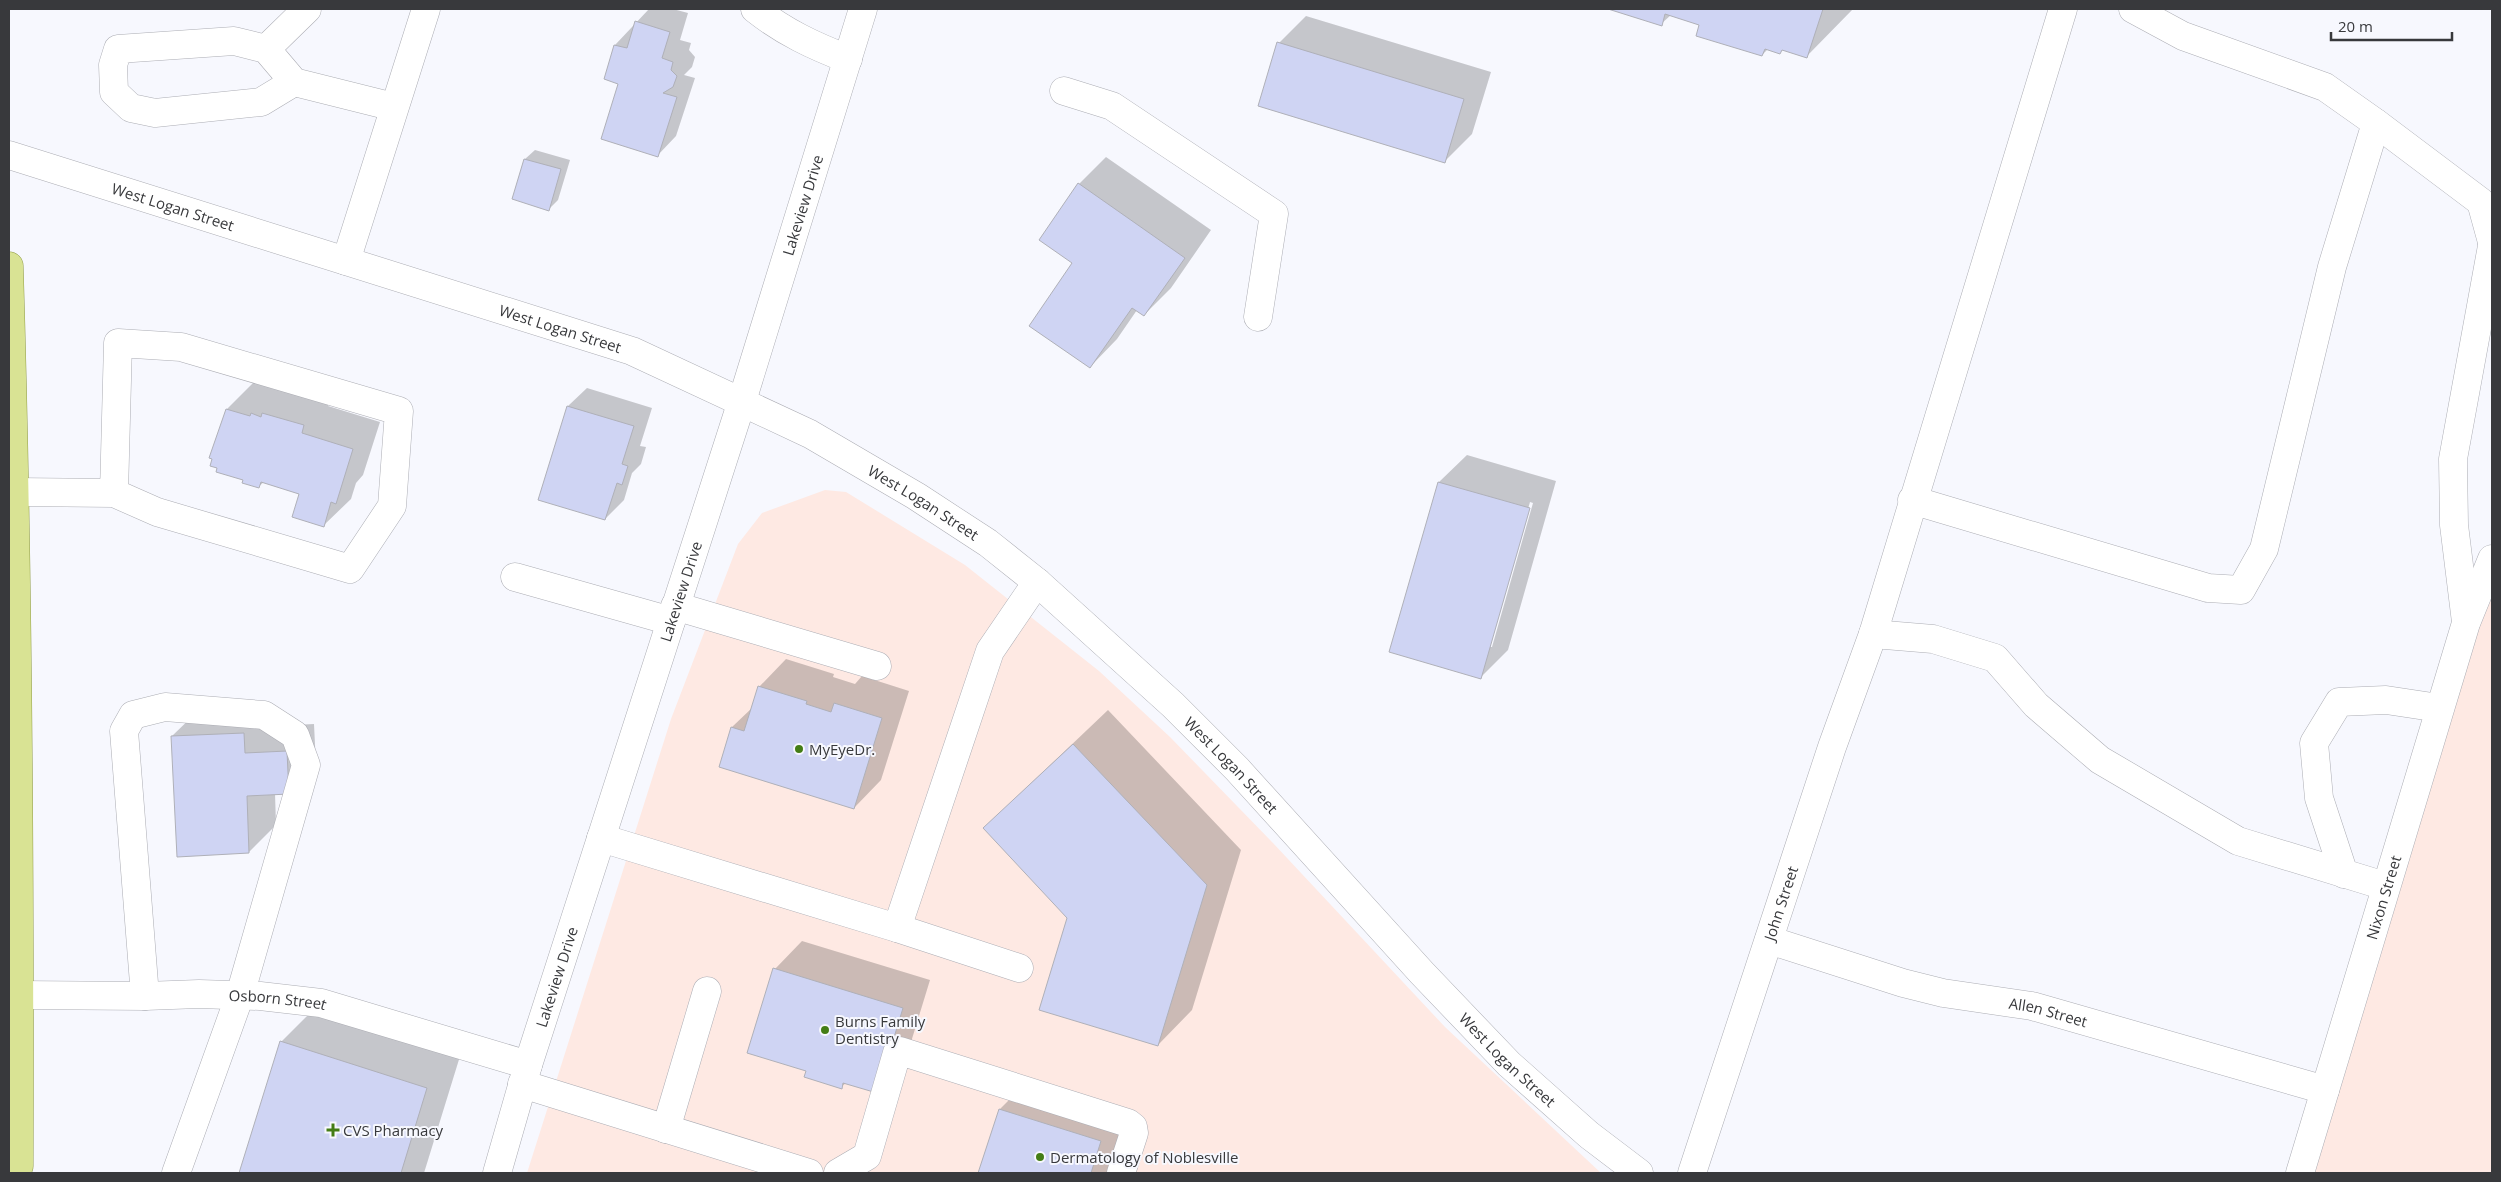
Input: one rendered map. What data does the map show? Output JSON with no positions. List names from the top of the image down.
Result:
{
  "streets": {
    "street": [
      "Lakeview Drive",
      "West Logan Street",
      "Nixon Street",
      "John Street",
      "Osborn Street",
      "Allen Street"
    ]
  },
  "crossings": [
    ["Lakeview Drive", "West Logan Street"],
    ["Lakeview Drive", "Osborn Street"],
    ["Nixon Street", "Allen Street"],
    ["John Street", "Allen Street"]
  ],
  "places": {
    "other": ["MyEyeDr.", "Burns Family Dentistry", "Dermatology of Noblesville"],
    "health": ["CVS Pharmacy"]
  },
  "scale_bar": "20 m"
}
